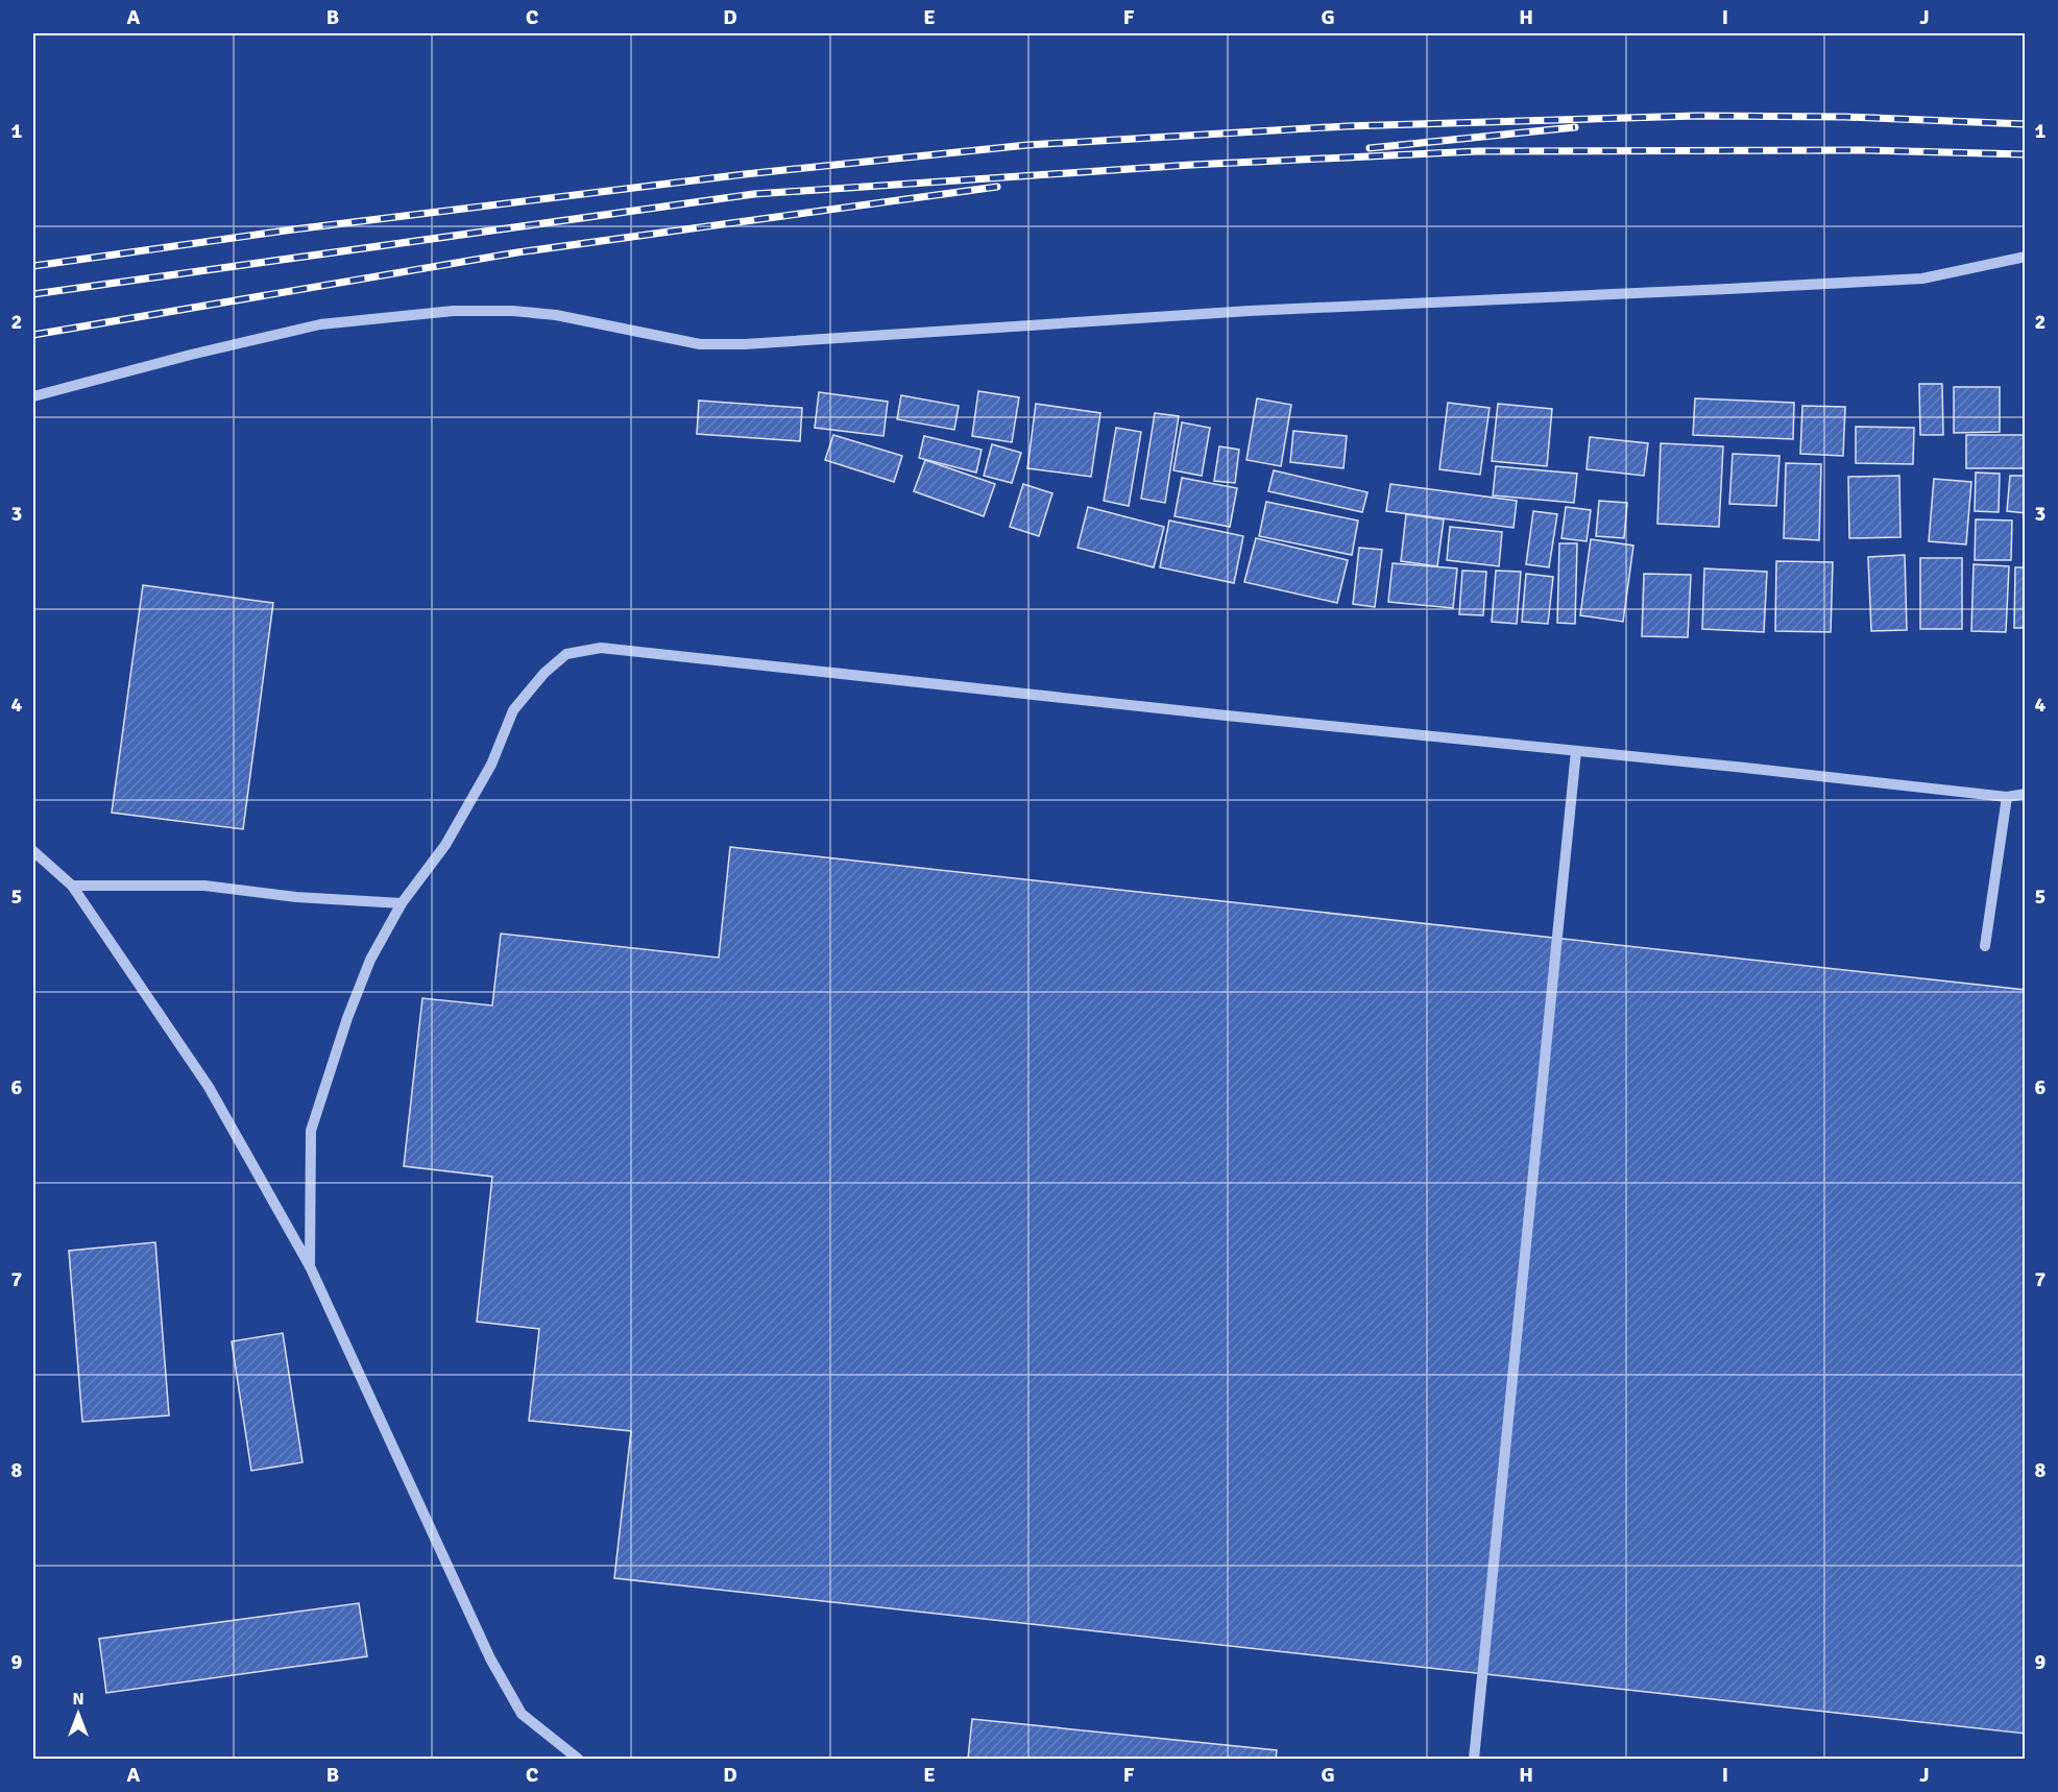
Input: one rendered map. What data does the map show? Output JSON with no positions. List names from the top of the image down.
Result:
{
  "north": "top",
  "grid": {
    "columns": [
      "A",
      "B",
      "C",
      "D",
      "E",
      "F",
      "G",
      "H",
      "I",
      "J"
    ],
    "rows": [
      "1",
      "2",
      "3",
      "4",
      "5",
      "6",
      "7",
      "8",
      "9"
    ]
  }
}
